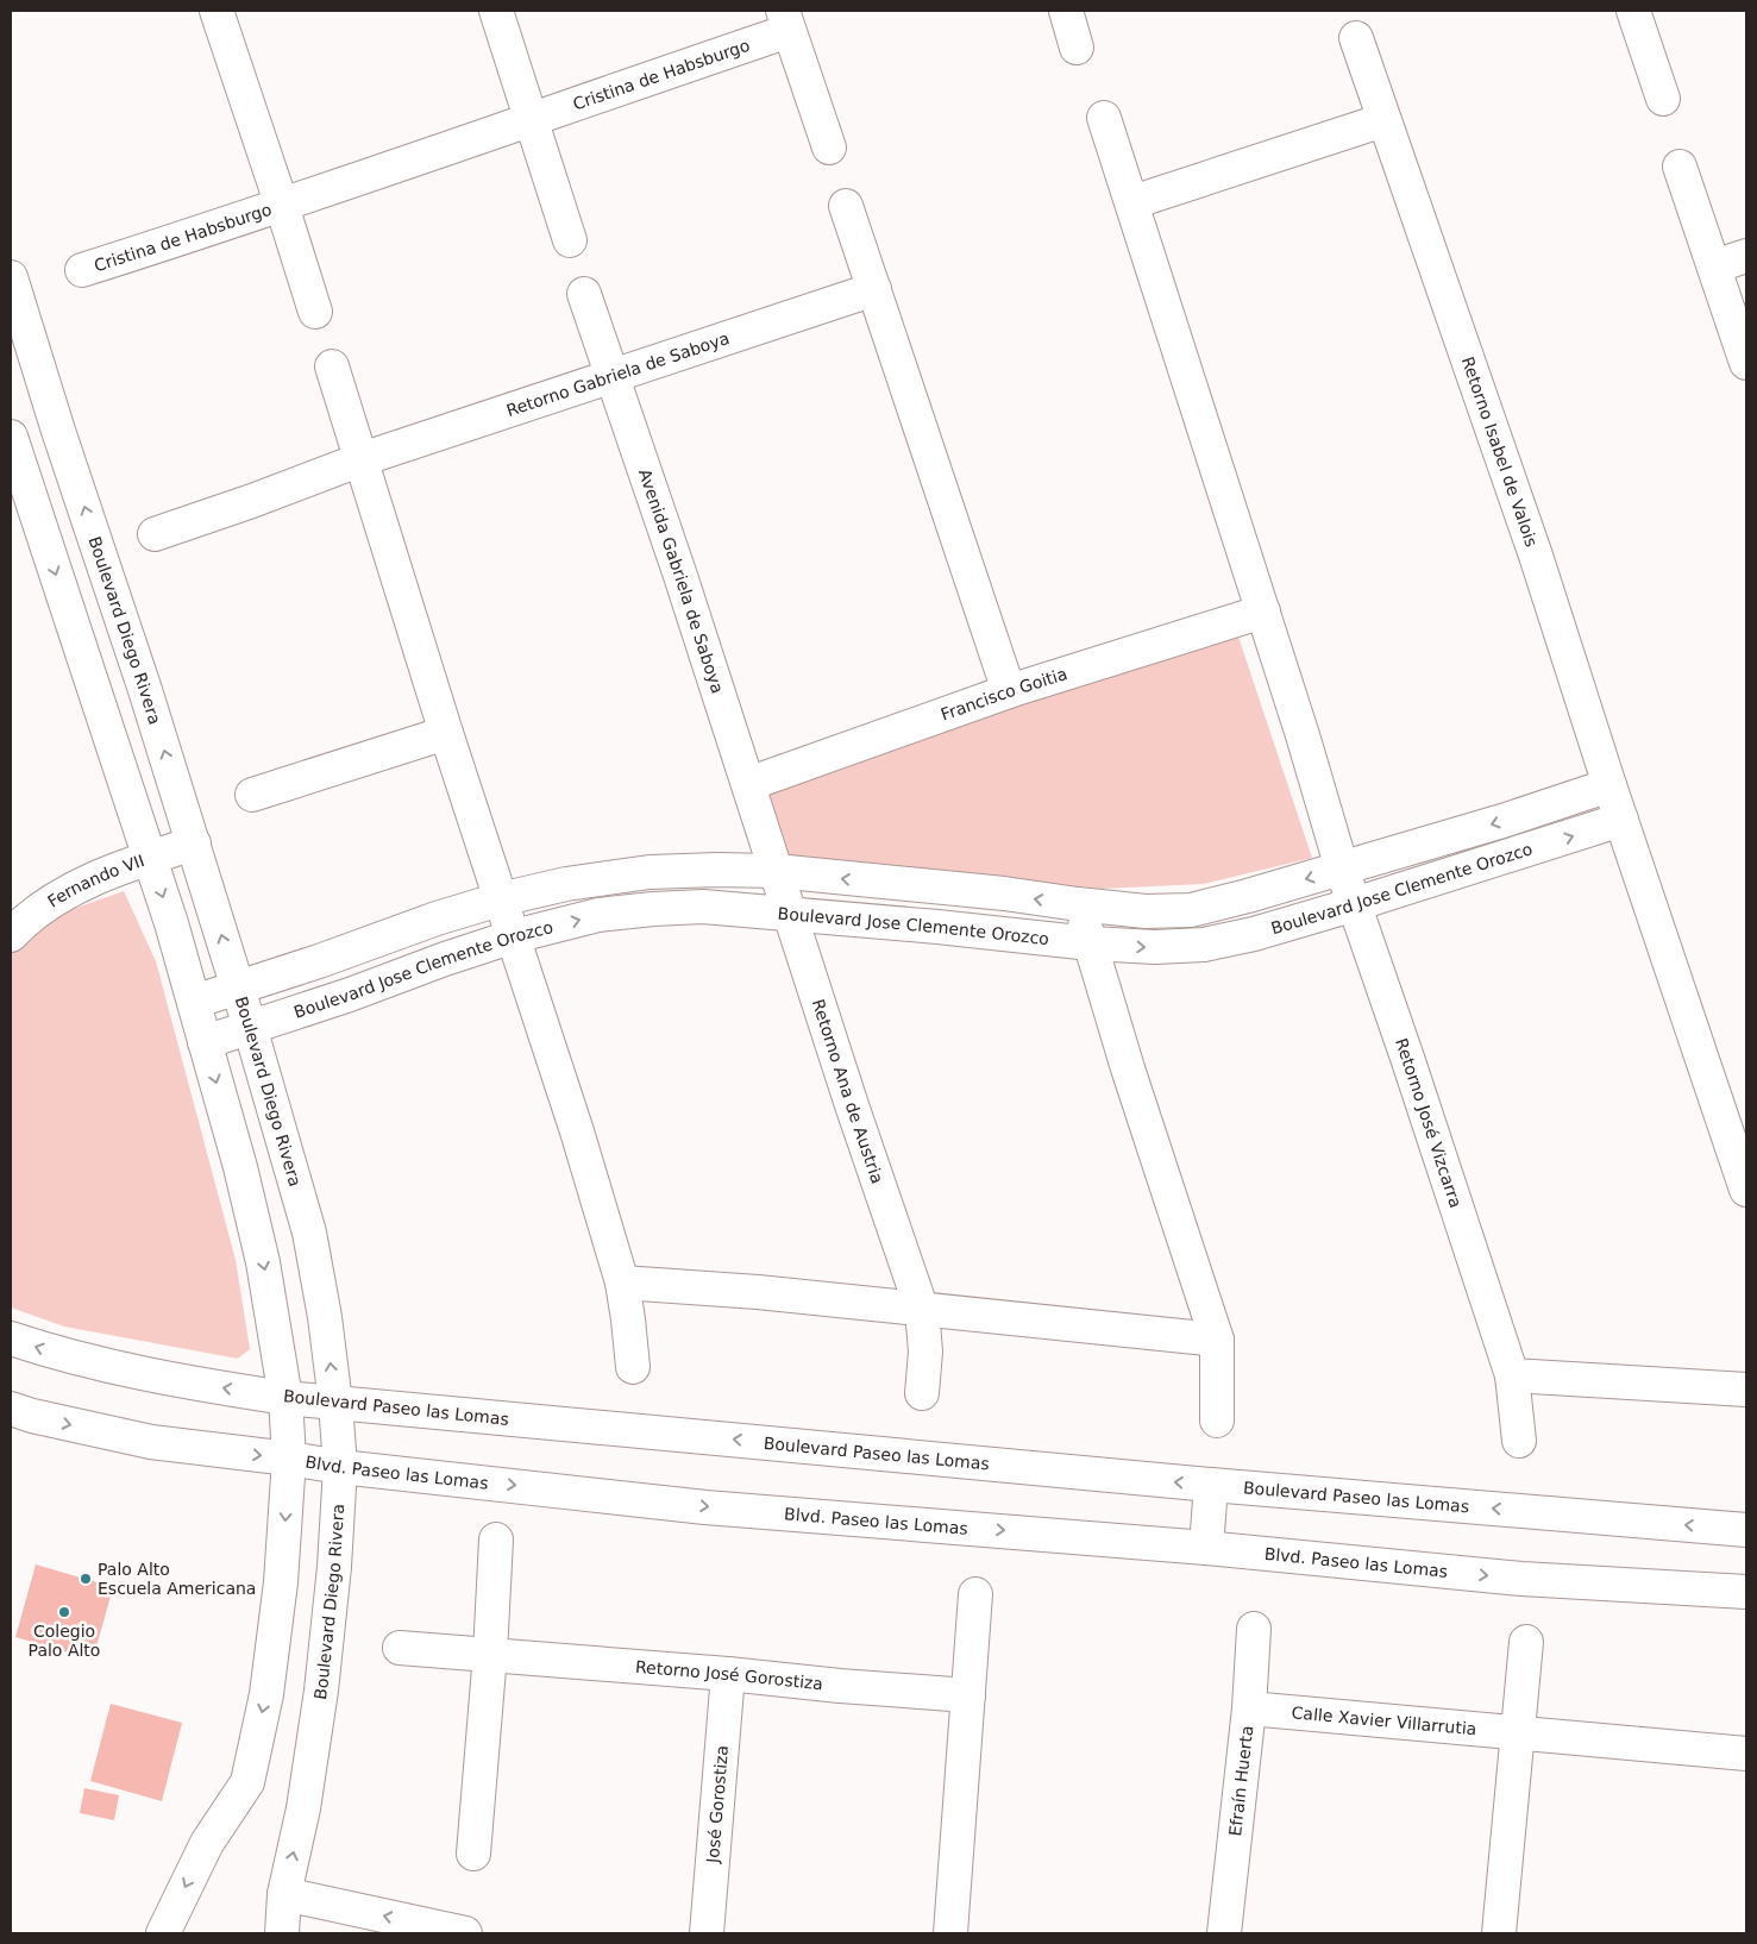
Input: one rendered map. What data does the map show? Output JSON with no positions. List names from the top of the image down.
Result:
{
  "streets": {
    "street": [
      "Cristina de Habsburgo",
      "Retorno Gabriela de Saboya",
      "Retorno Isabel de Valois",
      "Avenida Gabriela de Saboya",
      "Boulevard Diego Rivera",
      "Francisco Goitia",
      "Fernando VII",
      "Boulevard Jose Clemente Orozco",
      "Retorno Ana de Austria",
      "Retorno José Vizcarra",
      "Boulevard Paseo las Lomas",
      "Blvd. Paseo las Lomas",
      "Retorno José Gorostiza",
      "Calle Xavier Villarrutia",
      "Efraín Huerta",
      "José Gorostiza"
    ]
  },
  "crossings": [
    ["Retorno Gabriela de Saboya", "Avenida Gabriela de Saboya"],
    ["Avenida Gabriela de Saboya", "Francisco Goitia"],
    ["Avenida Gabriela de Saboya", "Retorno Ana de Austria"],
    ["Boulevard Diego Rivera", "Fernando VII"],
    ["Boulevard Diego Rivera", "Boulevard Jose Clemente Orozco"],
    ["Boulevard Diego Rivera", "Boulevard Paseo las Lomas"],
    ["Boulevard Diego Rivera", "Blvd. Paseo las Lomas"],
    ["Boulevard Jose Clemente Orozco", "Retorno Ana de Austria"],
    ["Boulevard Jose Clemente Orozco", "Retorno José Vizcarra"],
    ["Retorno José Gorostiza", "José Gorostiza"],
    ["Calle Xavier Villarrutia", "Efraín Huerta"]
  ],
  "places": ["Palo Alto Escuela Americana", "Colegio Palo Alto"]
}
